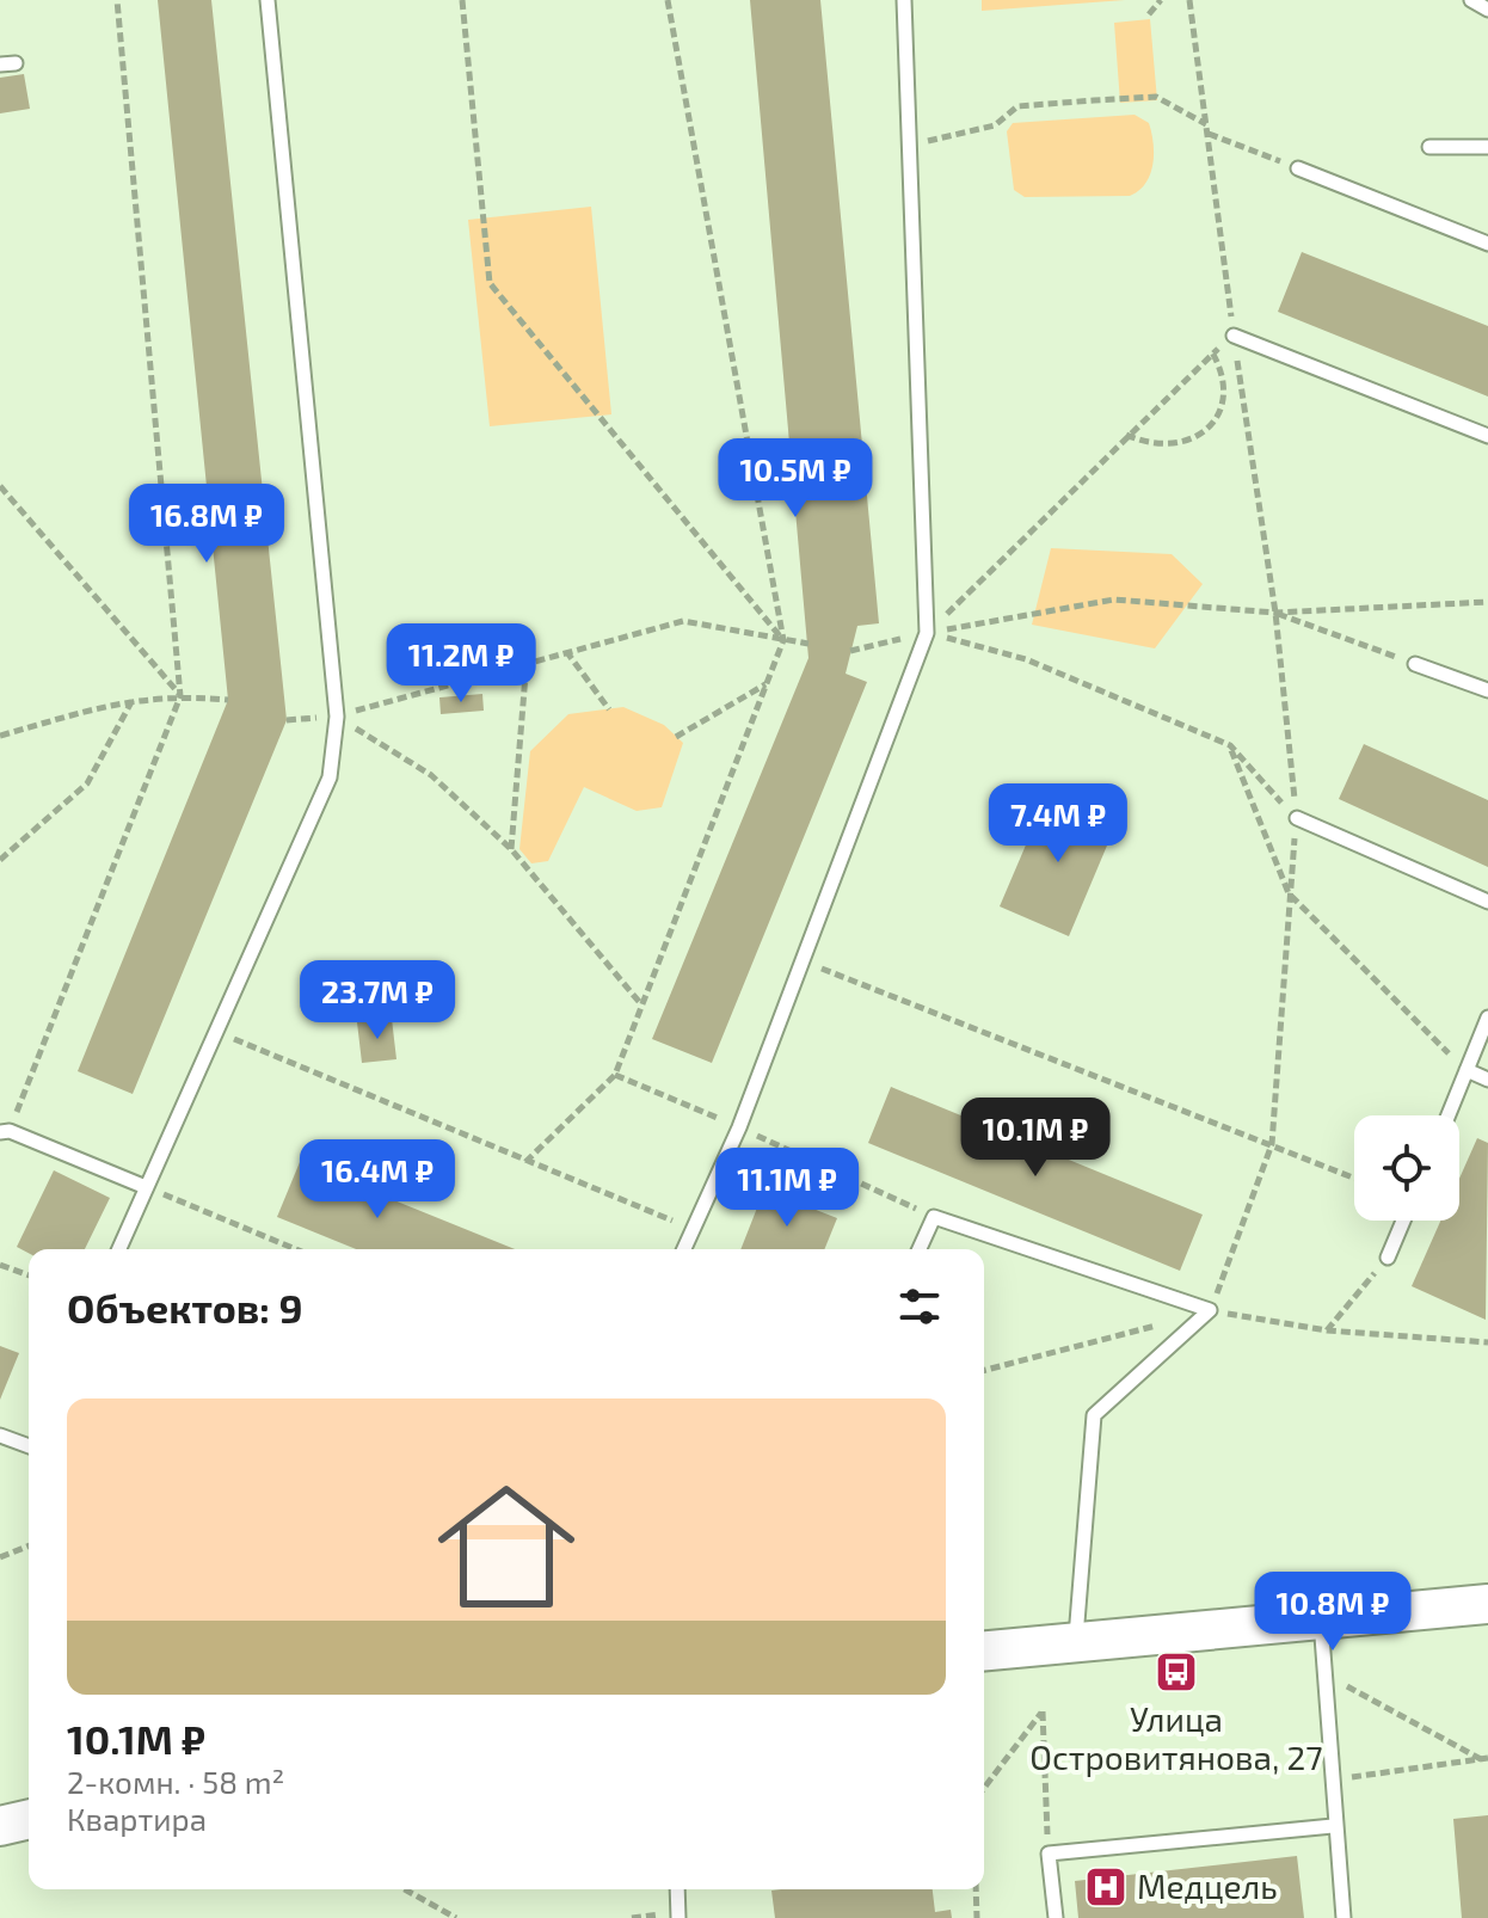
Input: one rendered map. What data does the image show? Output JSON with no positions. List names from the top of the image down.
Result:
{
  "places": {
    "bus stop": ["Улица Островитянова, 27"],
    "hospital": ["Медцель"]
  },
  "page": {
    "price": [
      "10.5M ₽",
      "16.8M ₽",
      "11.2M ₽",
      "7.4M ₽",
      "23.7M ₽",
      "10.1M ₽",
      "16.4M ₽",
      "11.1M ₽",
      "10.8M ₽"
    ],
    "heading": "Объектов: 9",
    "list": [
      {
        "name": "10.1M ₽",
        "note": "2-комн. · 58 m² · Квартира"
      }
    ]
  }
}
